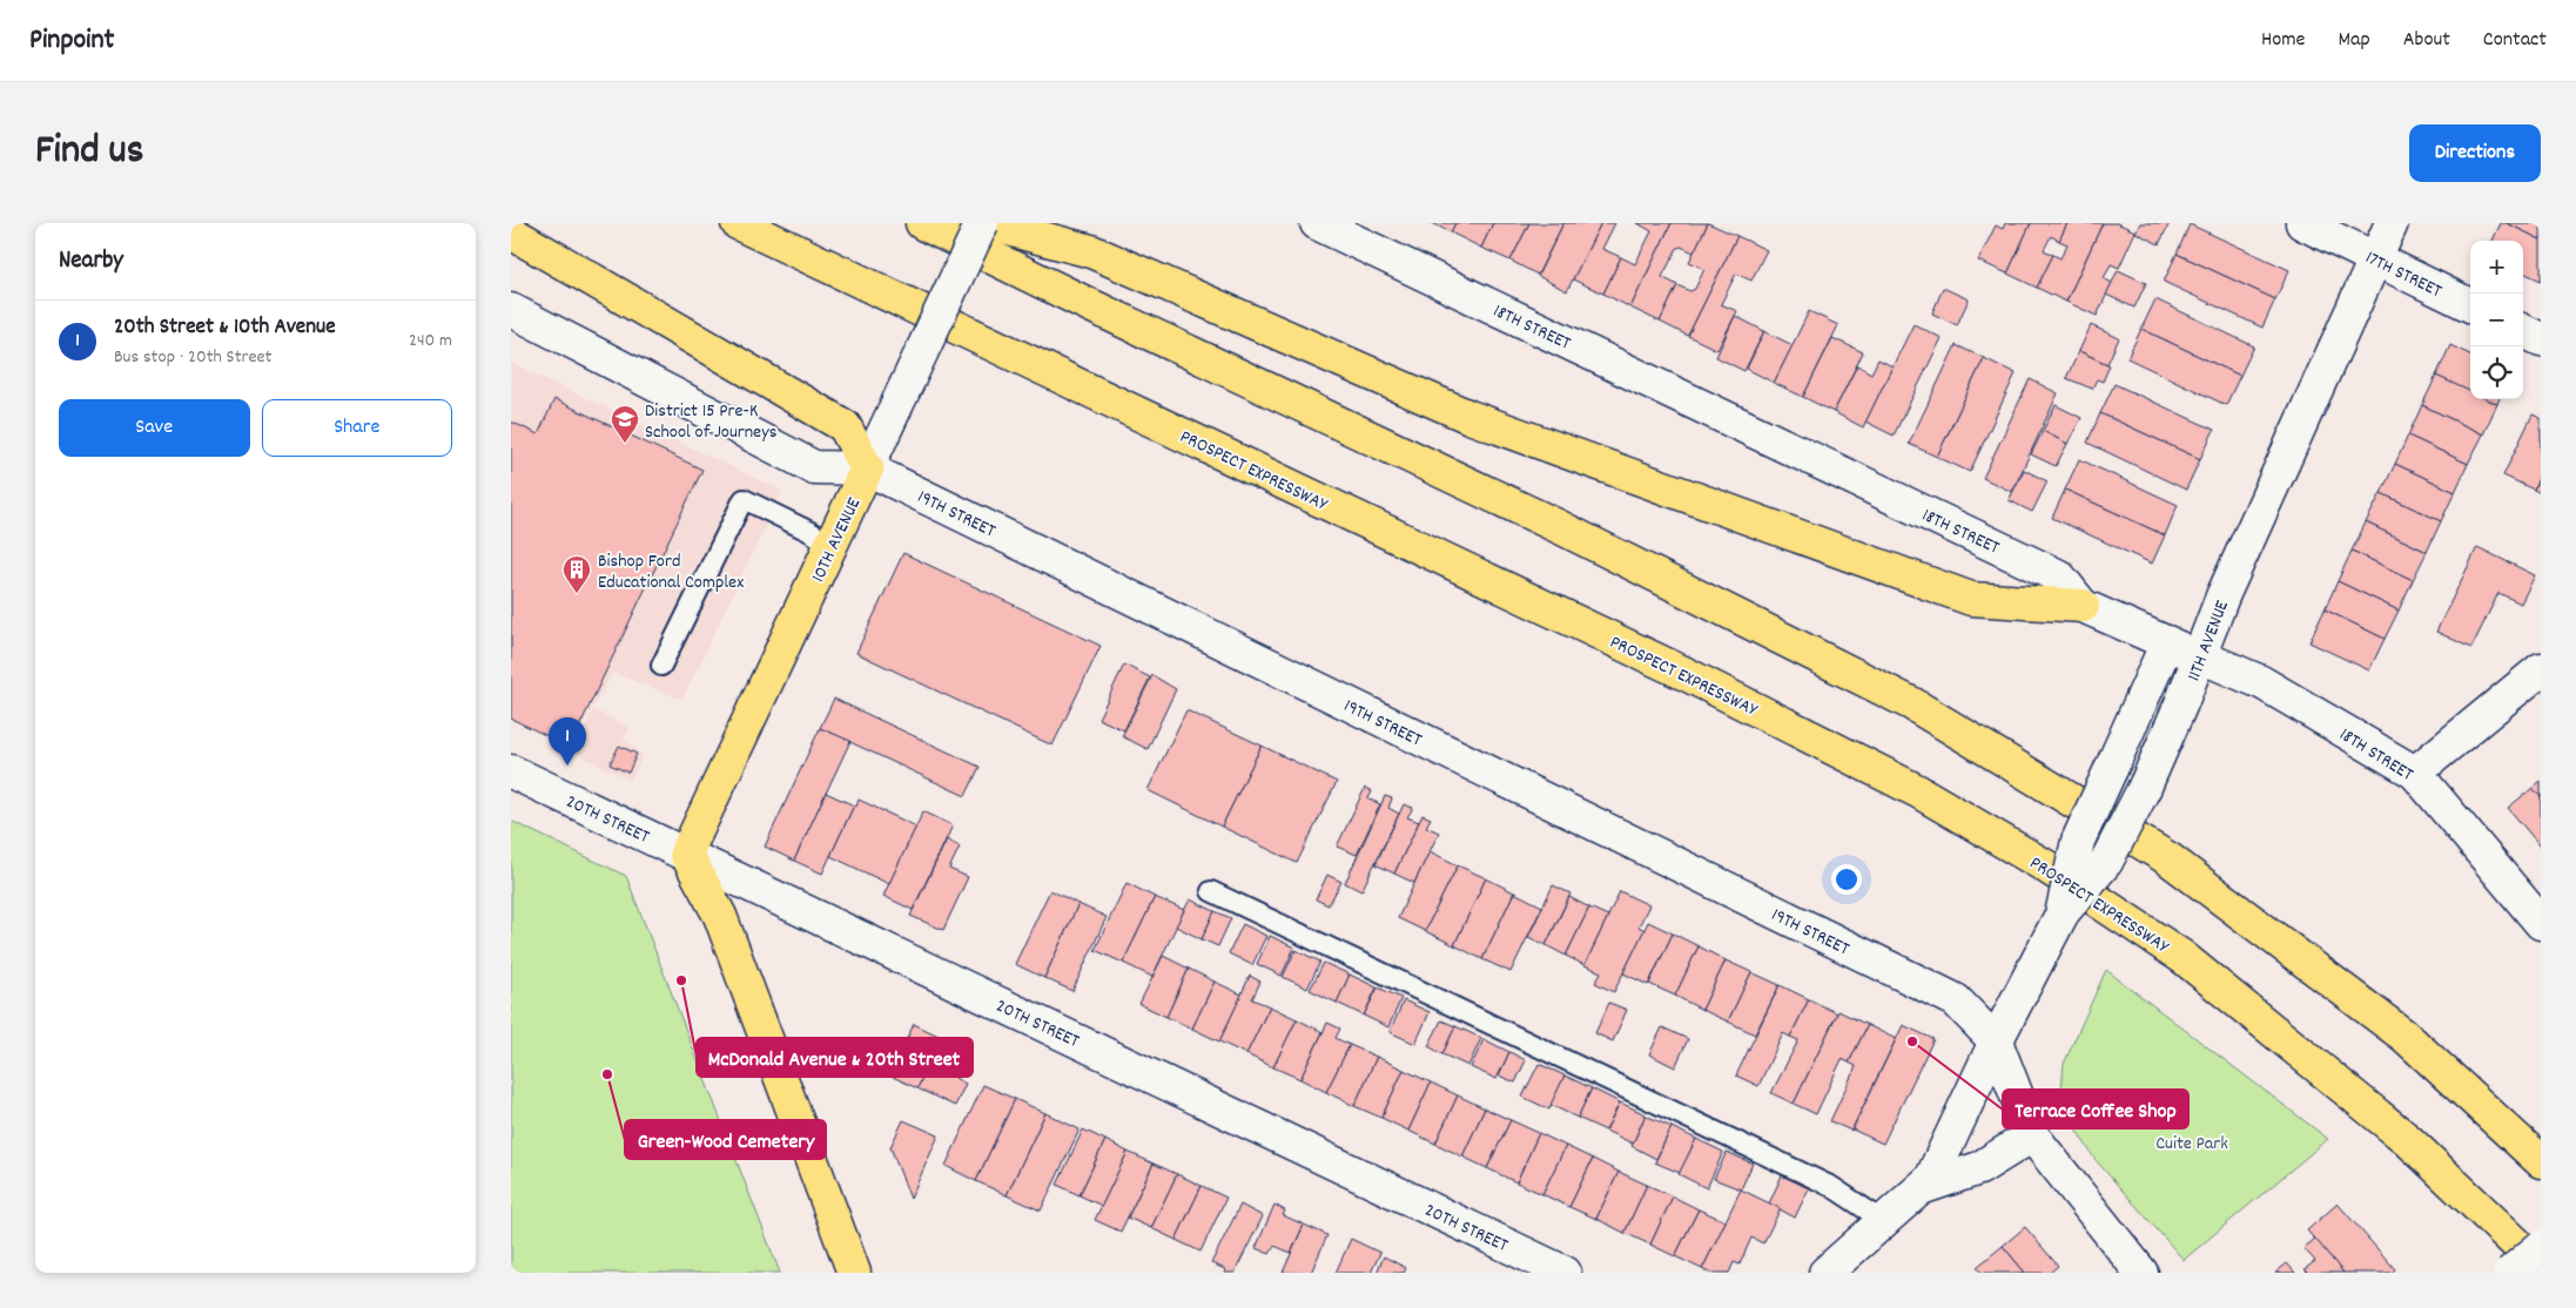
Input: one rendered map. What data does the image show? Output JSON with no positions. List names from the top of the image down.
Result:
{
  "streets": {
    "main road": [
      "17TH STREET",
      "18TH STREET",
      "PROSPECT EXPRESSWAY",
      "19TH STREET",
      "10TH AVENUE",
      "11TH AVENUE",
      "20TH STREET"
    ]
  },
  "crossings": [
    ["17TH STREET", "11TH AVENUE"],
    ["18TH STREET", "11TH AVENUE"],
    ["19TH STREET", "10TH AVENUE"],
    ["19TH STREET", "11TH AVENUE"],
    ["10TH AVENUE", "20TH STREET"]
  ],
  "parks": ["Cuite Park"],
  "places": {
    "school or university": ["District 15 Pre-K School of Journeys"],
    "building": ["Bishop Ford Educational Complex"],
    "other": ["McDonald Avenue & 20th Street", "Terrace Coffee Shop", "Green-Wood Cemetery"]
  },
  "page": {
    "header": "Pinpoint",
    "nav": [
      "Home",
      "Map",
      "About",
      "Contact"
    ],
    "title": "Find us",
    "buttons": [
      "Directions",
      ["Save", "Share"]
    ],
    "heading": "Nearby",
    "map_buttons": ["+", "−"],
    "list": [
      {
        "mark": "1",
        "name": "20th Street & 10th Avenue",
        "note": "Bus stop · 20th Street",
        "value": "240 m"
      }
    ],
    "pins": "1"
  }
}
